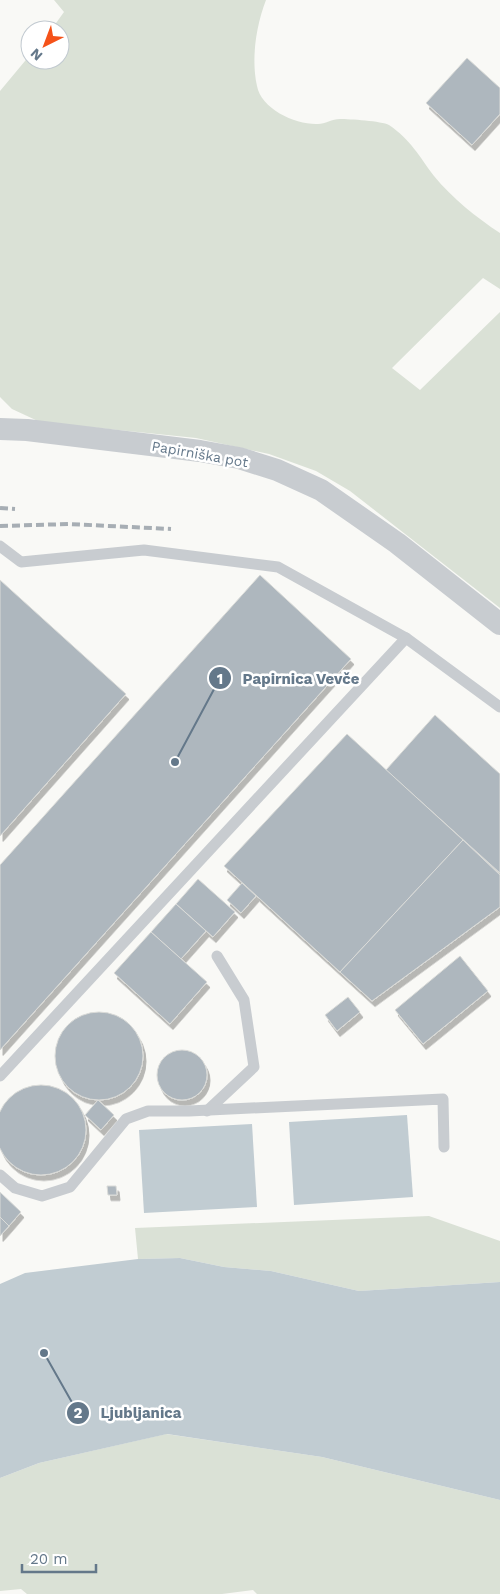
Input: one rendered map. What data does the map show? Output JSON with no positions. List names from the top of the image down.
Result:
{
  "streets": {
    "street": ["Papirniška pot"]
  },
  "places": ["Papirnica Vevče", "Ljubljanica"],
  "scale_bar": "20 m",
  "north": "bottom left"
}
